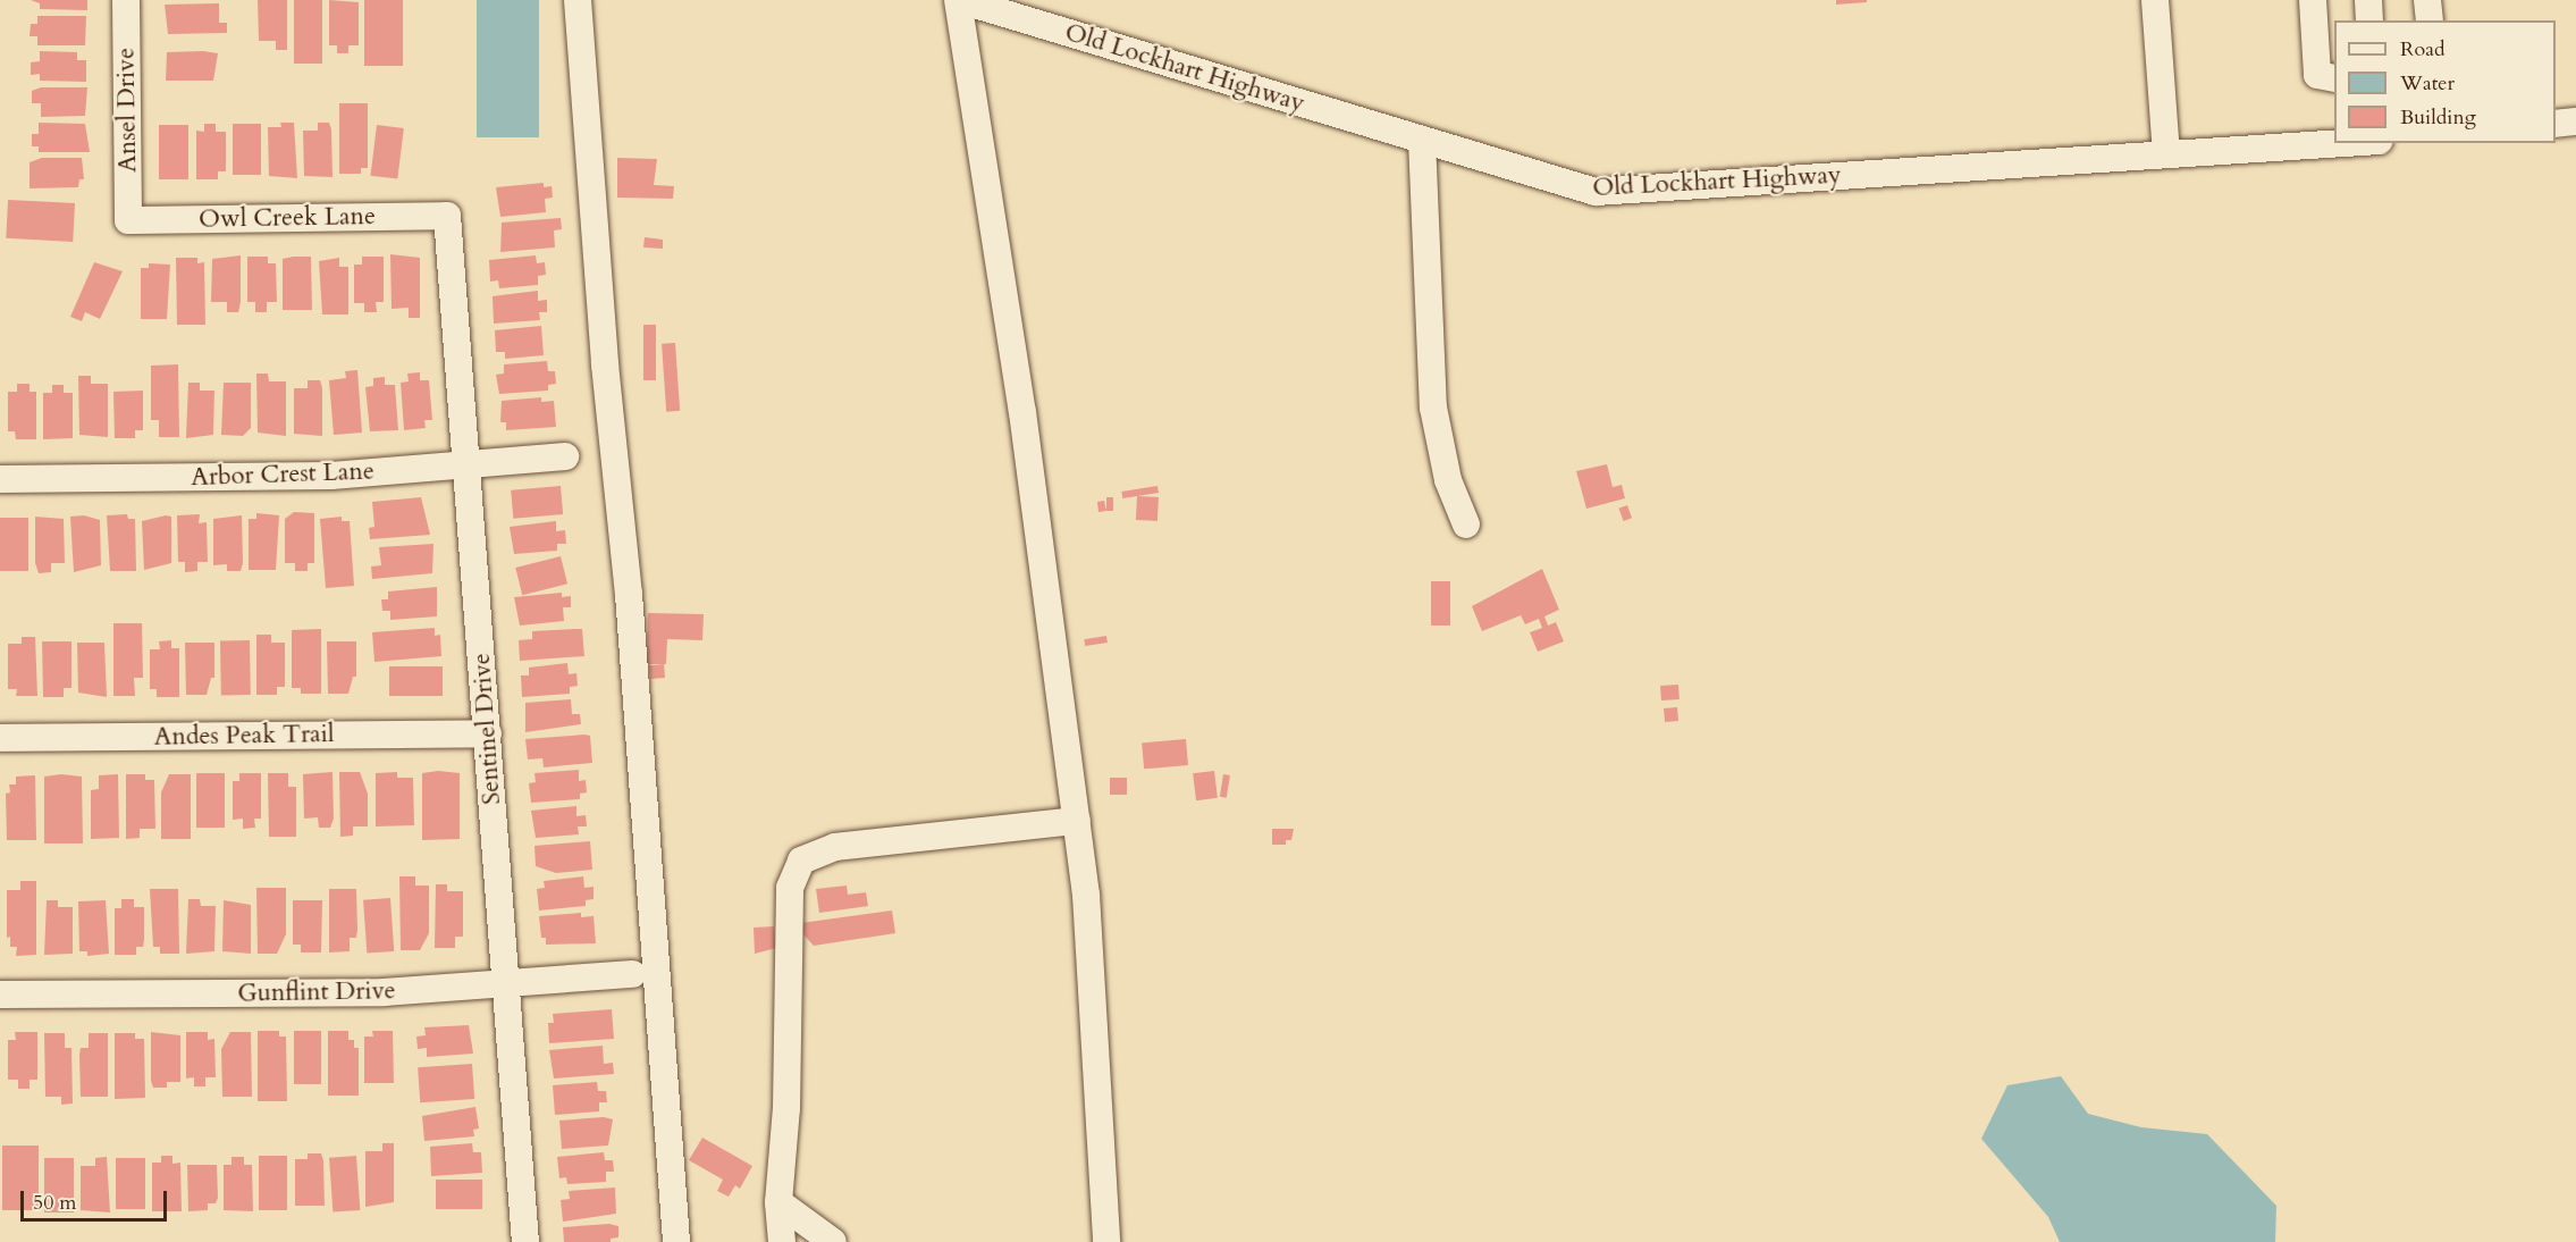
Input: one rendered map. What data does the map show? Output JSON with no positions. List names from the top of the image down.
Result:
{
  "streets": {
    "street": [
      "Old Lockhart Highway",
      "Ansel Drive",
      "Owl Creek Lane",
      "Arbor Crest Lane",
      "Sentinel Drive",
      "Andes Peak Trail",
      "Gunflint Drive"
    ]
  },
  "crossings": [
    ["Ansel Drive", "Owl Creek Lane"],
    ["Owl Creek Lane", "Sentinel Drive"],
    ["Arbor Crest Lane", "Sentinel Drive"],
    ["Sentinel Drive", "Andes Peak Trail"],
    ["Sentinel Drive", "Gunflint Drive"]
  ],
  "legend": ["Road", "Water", "Building"],
  "scale_bar": "50 m"
}
